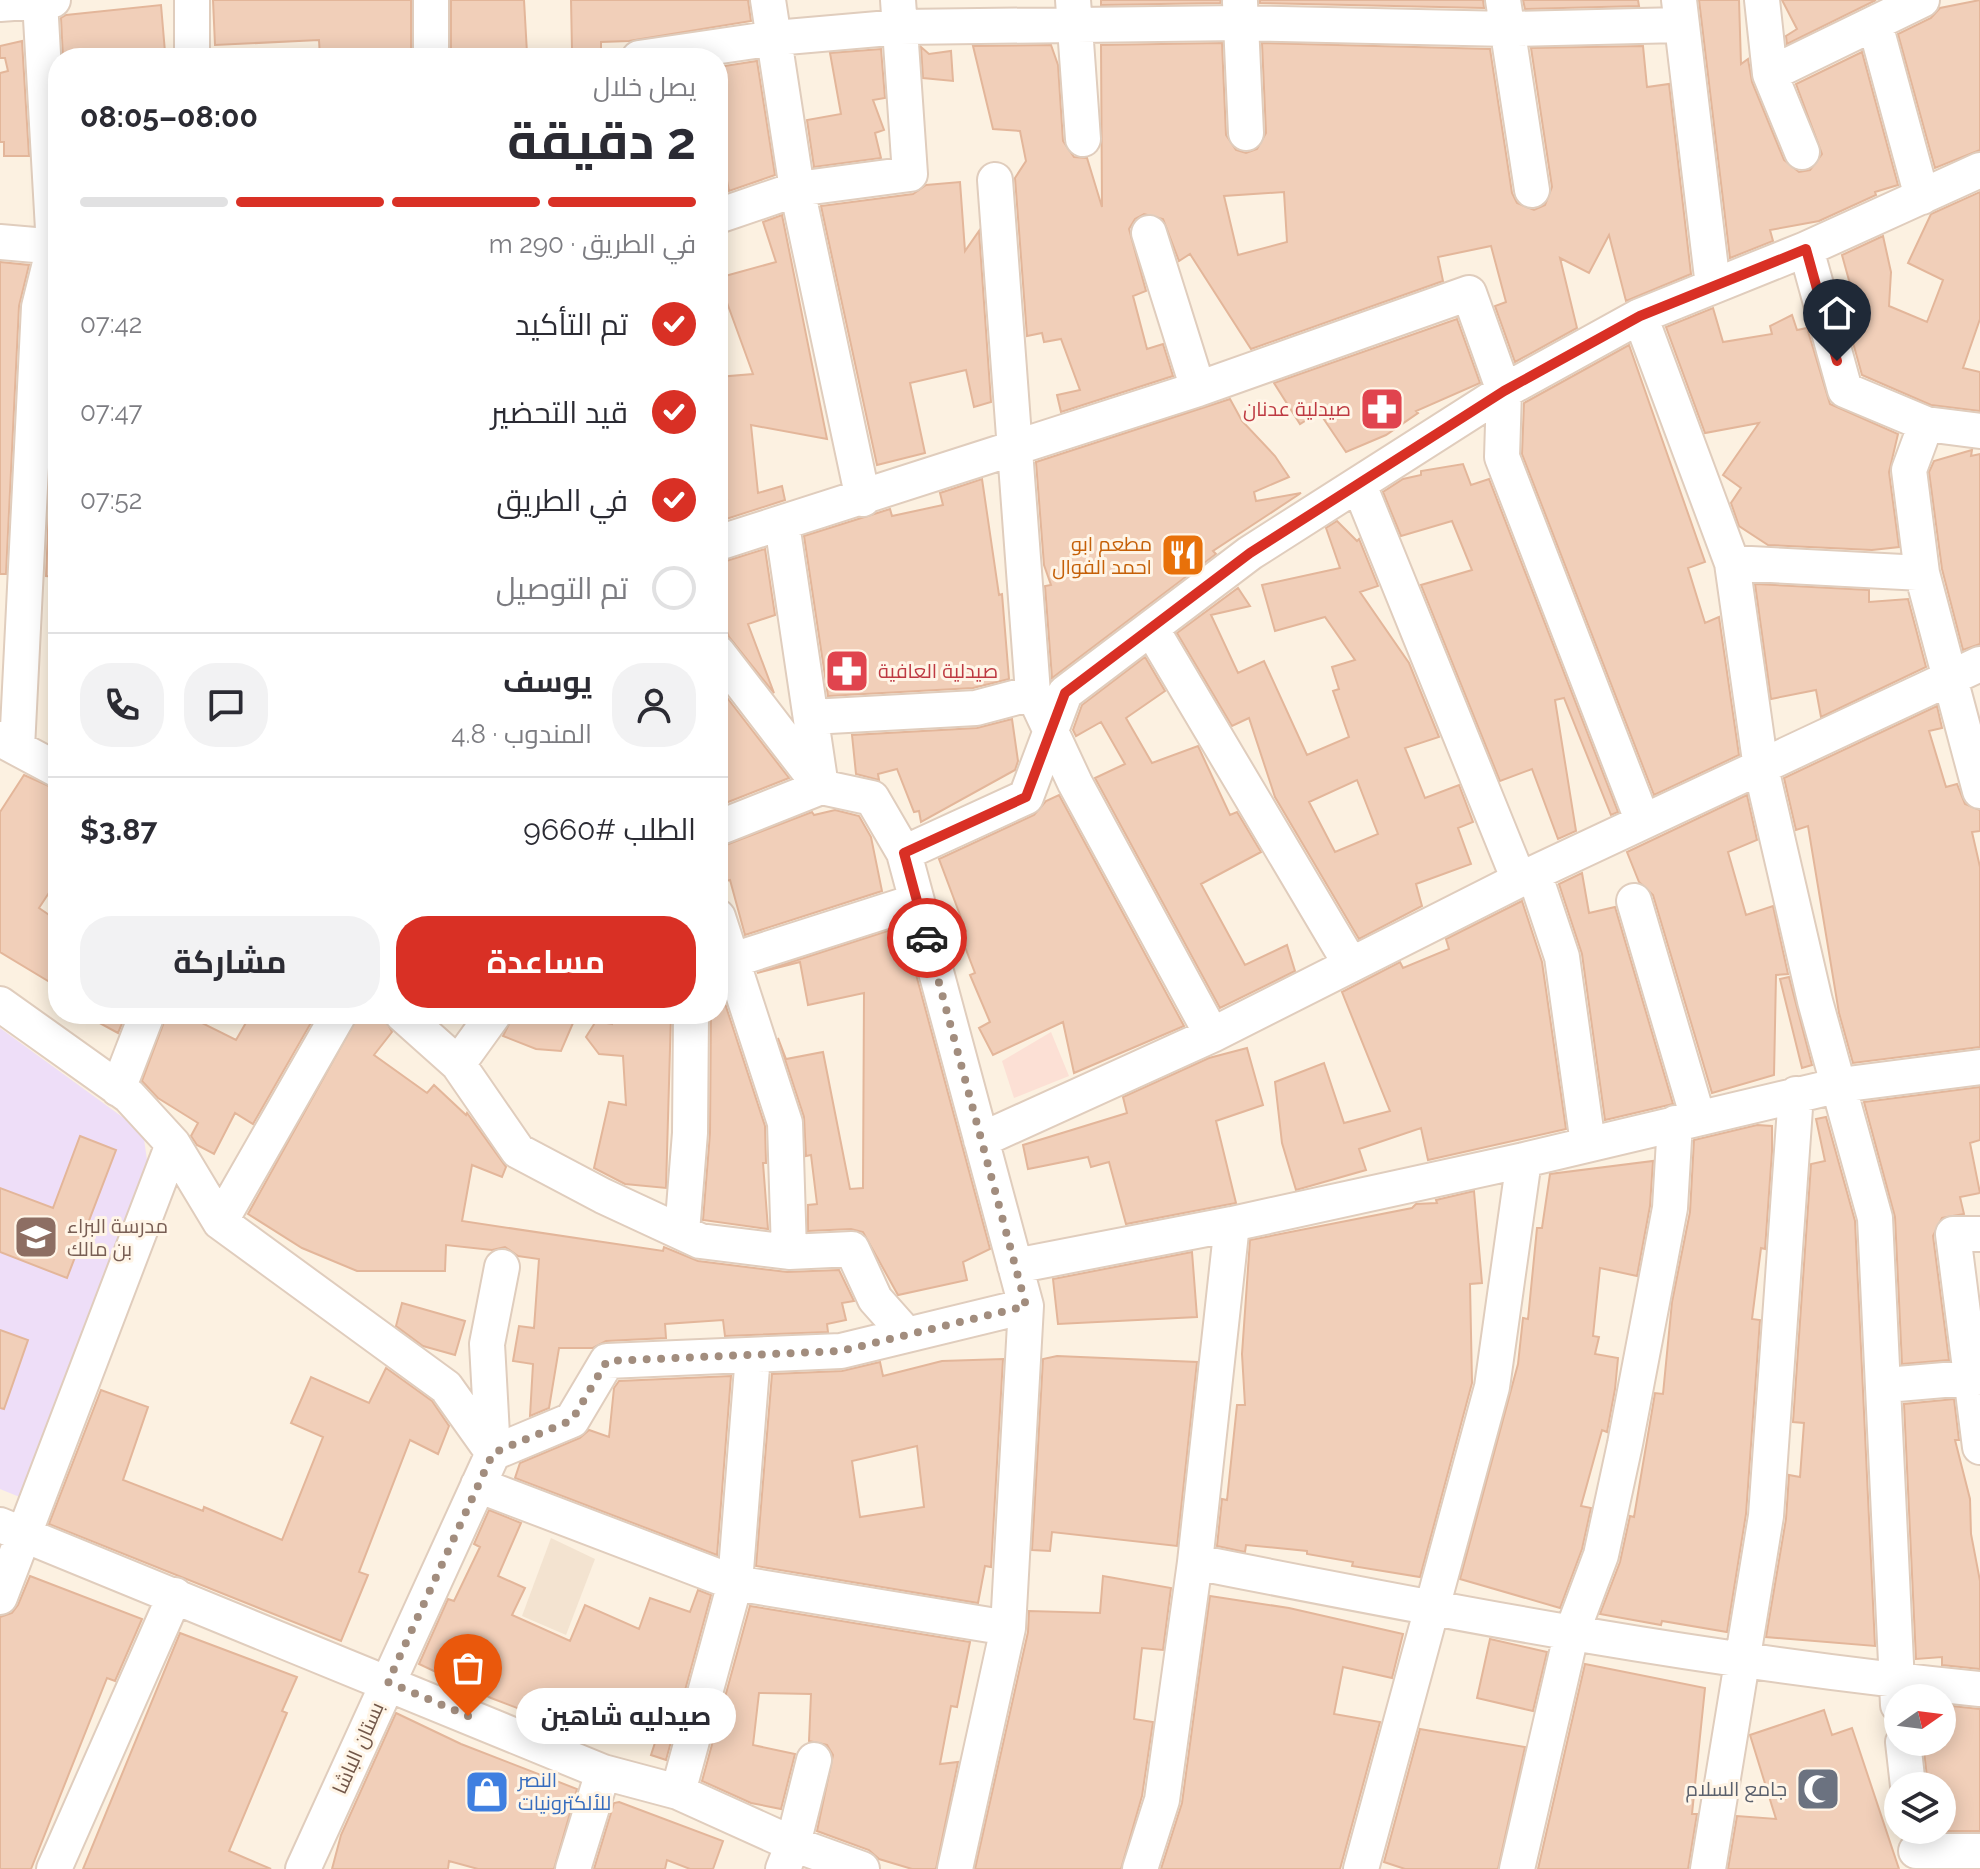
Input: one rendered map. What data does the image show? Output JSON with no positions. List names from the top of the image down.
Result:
{
  "streets": {
    "street": ["بستان الباشا"]
  },
  "places": {
    "pharmacy": ["صيدلية عدنان", "صيدلية العافية"],
    "restaurant": ["مطعم ابو احمد الفوال"],
    "school or university": ["مدرسة البراء بن مالك"],
    "other": ["صيدليه شاهين"],
    "mosque": ["جامع السلام"],
    "shop": ["النصر للألكترونيات"]
  },
  "north": "right",
  "page": {
    "heading": ["2 دقيقة", "يصل خلال", "08:00–08:05"],
    "panel": [
      "يوسف",
      "المندوب · 4.8",
      "الطلب #9660",
      "$3.87"
    ],
    "bar": "في الطريق · 290 m",
    "list": [
      ["تم التأكيد", "07:42"],
      ["قيد التحضير", "07:47"],
      ["في الطريق", "07:52"],
      "تم التوصيل"
    ],
    "buttons": ["مساعدة", "مشاركة"],
    "bubble": "صيدليه شاهين"
  }
}
